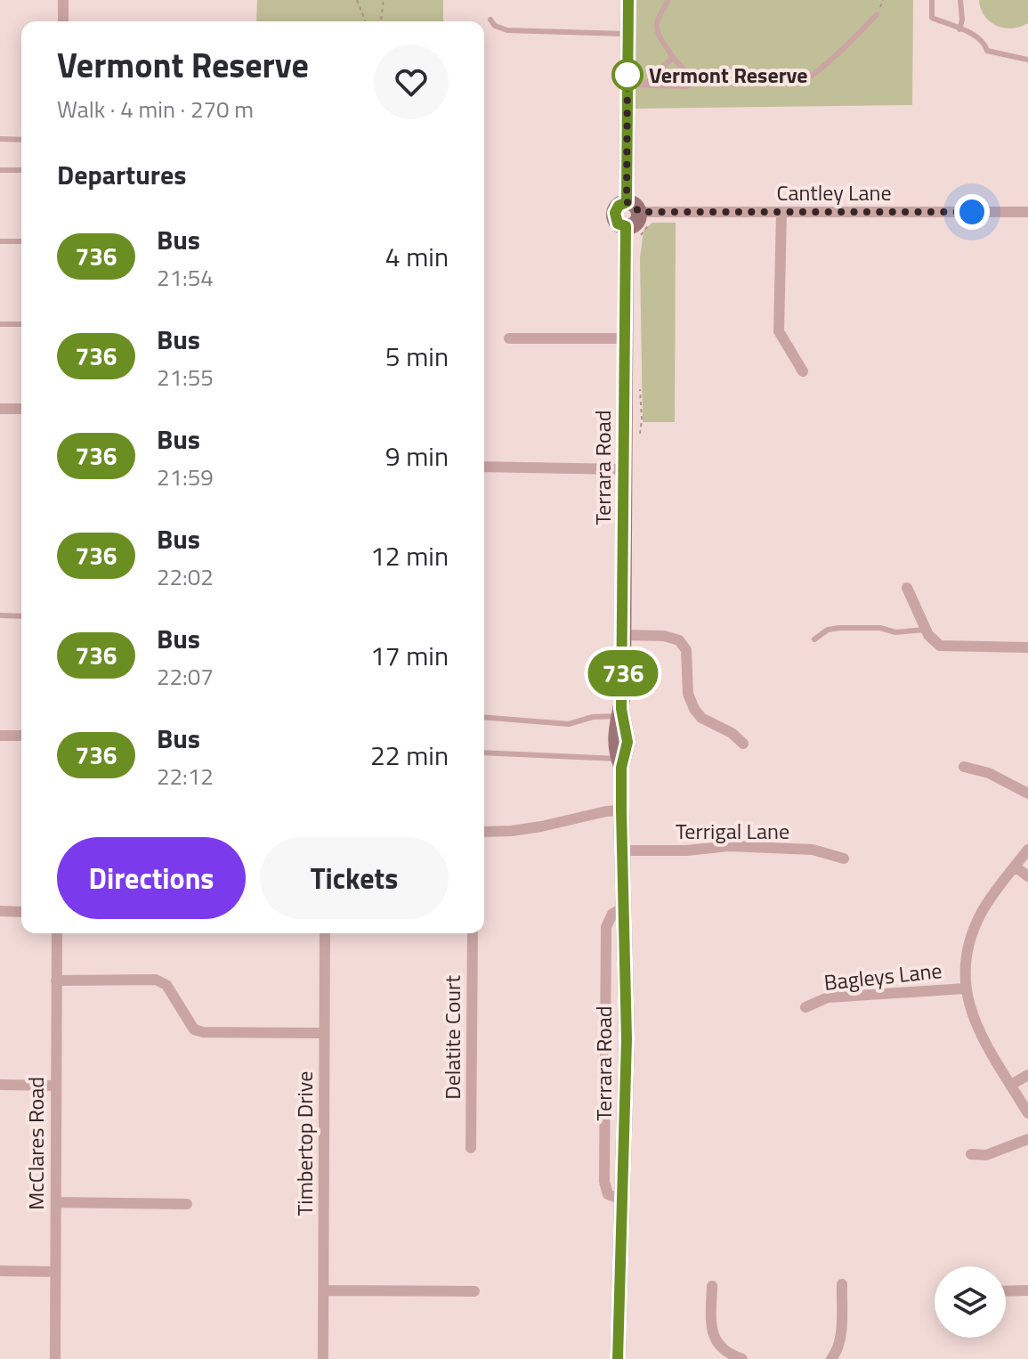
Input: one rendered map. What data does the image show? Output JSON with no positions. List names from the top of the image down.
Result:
{
  "streets": {
    "main road": ["Terrara Road"],
    "street": [
      "Cantley Lane",
      "Terrigal Lane",
      "Bagleys Lane",
      "Delatite Court",
      "McClares Road",
      "Timbertop Drive"
    ]
  },
  "crossings": [
    ["Cantley Lane", "Terrara Road"],
    ["Terrara Road", "Terrigal Lane"]
  ],
  "places": ["Vermont Reserve"],
  "lines": ["bus line 736"],
  "page": {
    "on_map": "736",
    "heading": [
      ["Vermont Reserve", "Walk · 4 min · 270 m"],
      "Departures"
    ],
    "list": [
      {
        "mark": "736",
        "name": "Bus",
        "note": "21:54",
        "value": "4 min"
      },
      {
        "mark": "736",
        "name": "Bus",
        "note": "21:55",
        "value": "5 min"
      },
      {
        "mark": "736",
        "name": "Bus",
        "note": "21:59",
        "value": "9 min"
      },
      {
        "mark": "736",
        "name": "Bus",
        "note": "22:02",
        "value": "12 min"
      },
      {
        "mark": "736",
        "name": "Bus",
        "note": "22:07",
        "value": "17 min"
      },
      {
        "mark": "736",
        "name": "Bus",
        "note": "22:12",
        "value": "22 min"
      }
    ],
    "buttons": ["Directions", "Tickets"]
  }
}
